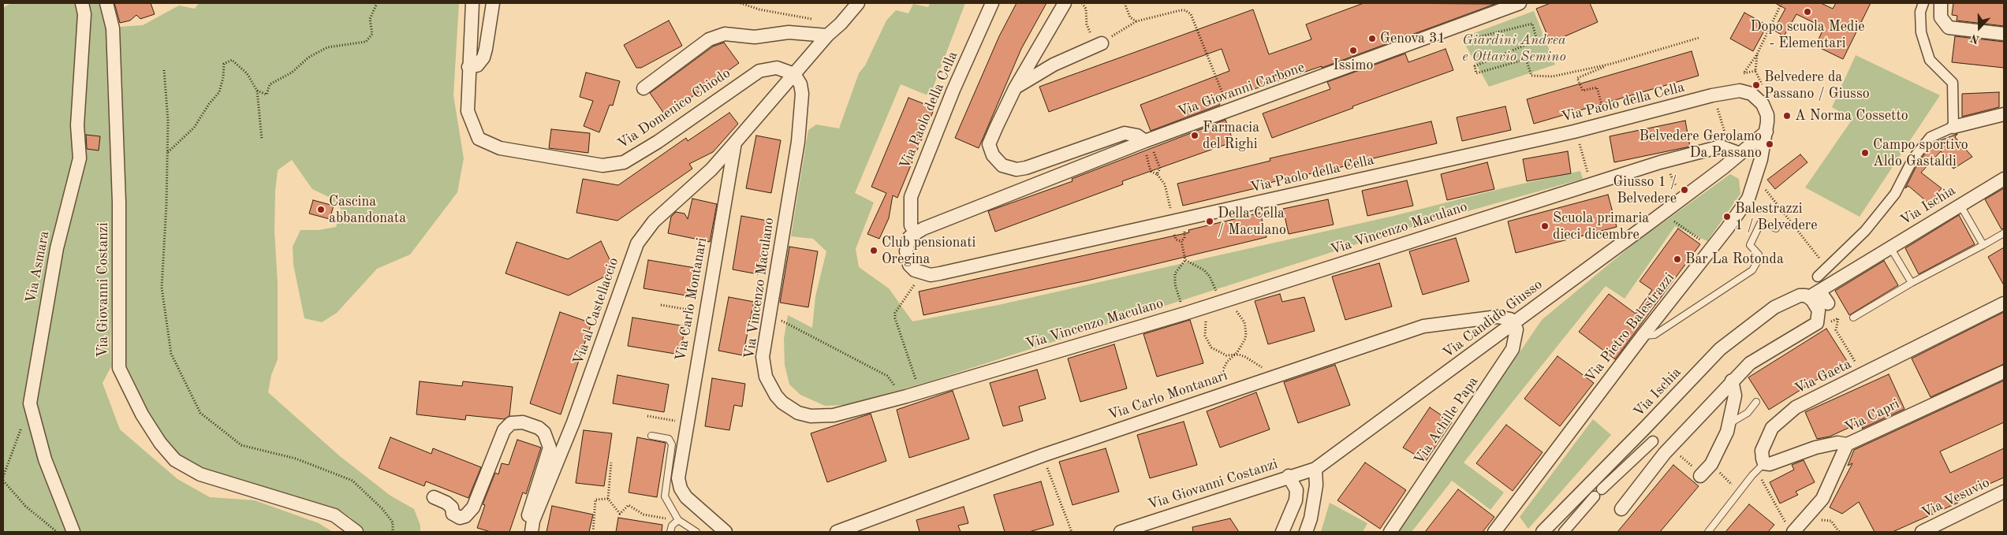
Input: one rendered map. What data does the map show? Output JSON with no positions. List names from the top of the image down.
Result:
{
  "streets": {
    "street": [
      "Via Giovanni Carbone",
      "Via Paolo della Cella",
      "Via Domenico Chiodo",
      "Via Ischia",
      "Via Vincenzo Maculano",
      "Via Asmara",
      "Via Giovanni Costanzi",
      "Via Carlo Montanari",
      "Via al Castellaccio",
      "Via Candido Giusso",
      "Via Pietro Balestrazzi",
      "Via Gaeta",
      "Via Capri",
      "Via Achille Papa",
      "Via Vesuvio"
    ]
  },
  "crossings": [
    ["Via Giovanni Carbone", "Via Paolo della Cella"],
    ["Via Domenico Chiodo", "Via Vincenzo Maculano"],
    ["Via Vincenzo Maculano", "Via Candido Giusso"],
    ["Via Giovanni Costanzi", "Via Candido Giusso"],
    ["Via Carlo Montanari", "Via al Castellaccio"],
    ["Via Carlo Montanari", "Via Candido Giusso"],
    ["Via Carlo Montanari", "Via Achille Papa"],
    ["Via Candido Giusso", "Via Achille Papa"]
  ],
  "parks": ["Giardini Andrea e Ottavio Semino"],
  "places": [
    "Dopo scuola Medie - Elementari",
    "Genova 31",
    "Issimo",
    "Belvedere da Passano / Giusso",
    "A Norma Cossetto",
    "Farmacia del Righi",
    "Belvedere Gerolamo Da Passano",
    "Campo sportivo Aldo Gastaldi",
    "Giusso 1 / Belvedere",
    "Cascina abbandonata",
    "Balestrazzi 1 / Belvedere",
    "Della Cella / Maculano",
    "Scuola primaria dieci dicembre",
    "Club pensionati Oregina",
    "Bar La Rotonda"
  ],
  "north": "bottom"
}
